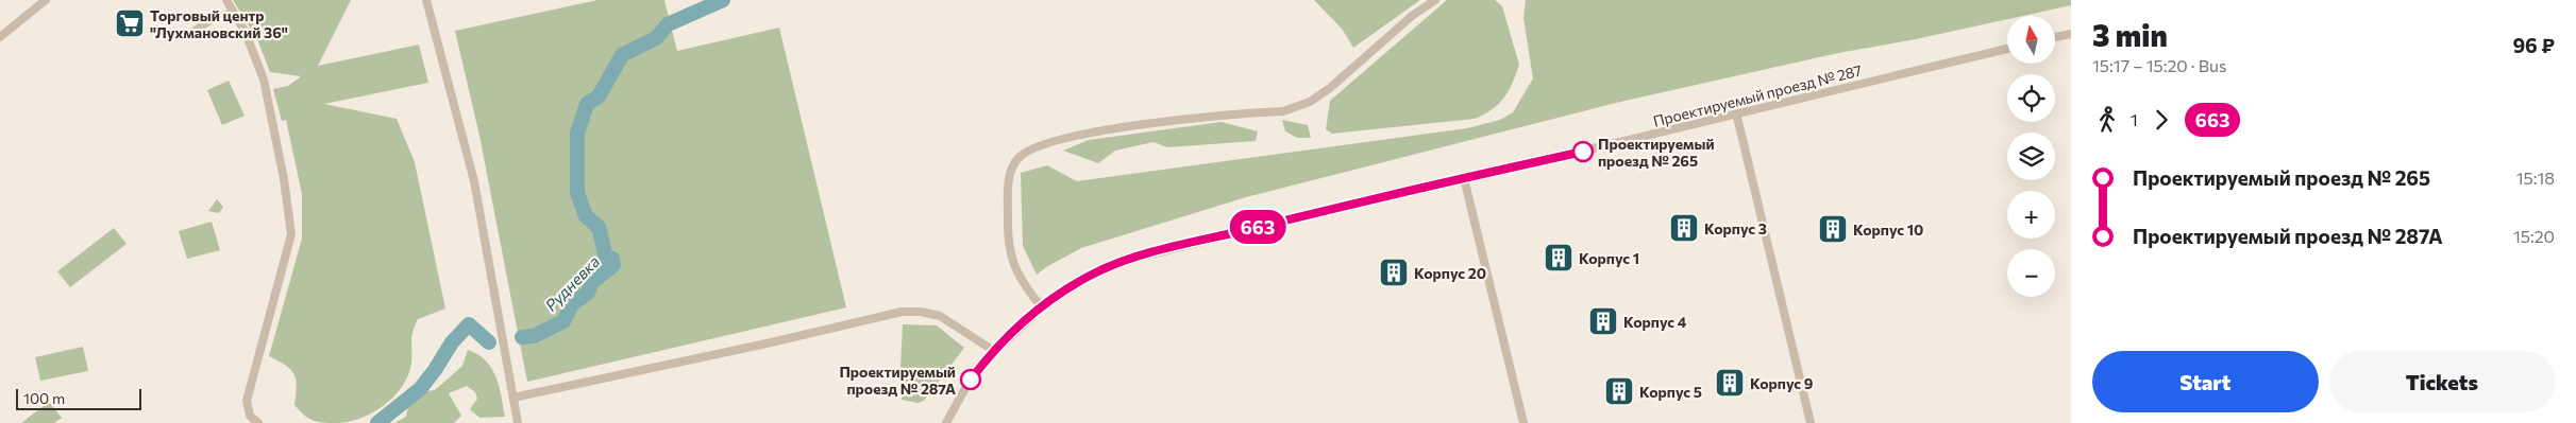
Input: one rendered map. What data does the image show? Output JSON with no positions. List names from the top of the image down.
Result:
{
  "streets": {
    "street": ["Проектируемый проезд № 287"]
  },
  "water": ["Рудневка"],
  "places": {
    "supermarket": ["Торговый центр \"Лухмановский 36\""],
    "other": ["Проектируемый проезд № 265", "Проектируемый проезд № 287А"],
    "building": [
      "Корпус 3",
      "Корпус 10",
      "Корпус 1",
      "Корпус 20",
      "Корпус 4",
      "Корпус 9",
      "Корпус 5"
    ]
  },
  "lines": ["bus line 663"],
  "scale_bar": "100 m",
  "north": "top",
  "page": {
    "on_map": "663",
    "heading": ["3 min", "15:17 – 15:20 · Bus", "96 ₽"],
    "map_buttons": ["+", "−"],
    "legs": ["1", "663"],
    "list": [
      {
        "name": "Проектируемый проезд № 265",
        "value": "15:18"
      },
      {
        "name": "Проектируемый проезд № 287А",
        "value": "15:20"
      }
    ],
    "buttons": ["Start", "Tickets"],
    "scale": "100 m"
  }
}
